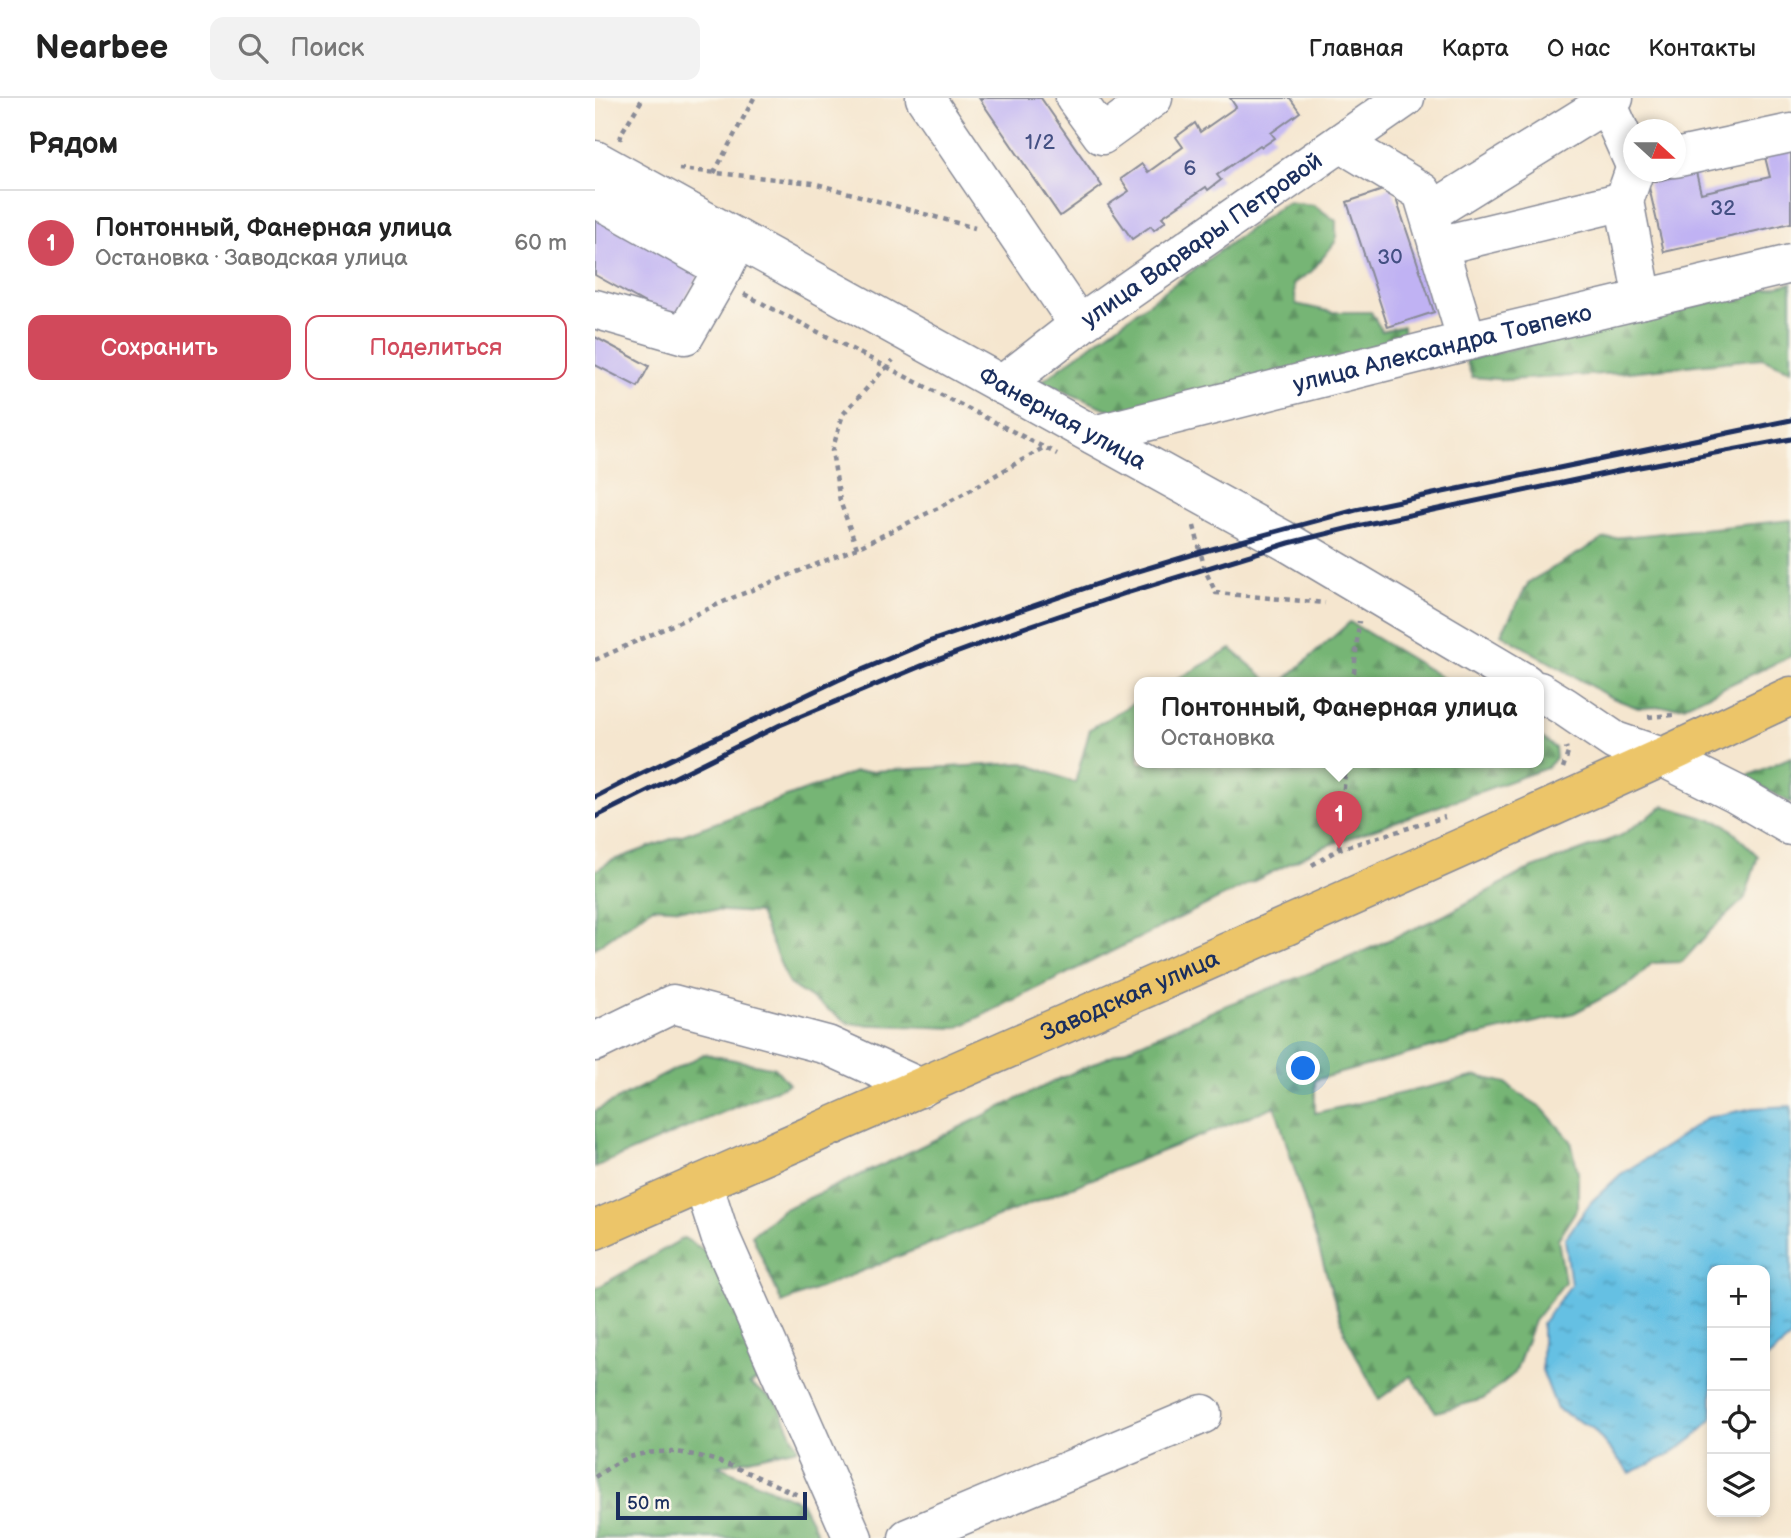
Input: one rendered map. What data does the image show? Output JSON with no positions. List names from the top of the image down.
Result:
{
  "streets": {
    "main road": ["Заводская улица"],
    "street": ["улица Варвары Петровой", "улица Александра Товпеко", "Фанерная улица"]
  },
  "crossings": [
    ["улица Варвары Петровой", "Фанерная улица"],
    ["улица Александра Товпеко", "Фанерная улица"]
  ],
  "house_numbers": [
    "1/2",
    "6",
    "32",
    "30"
  ],
  "scale_bar": "50 m",
  "north": "right",
  "page": {
    "header": "Nearbee",
    "search": "Поиск",
    "nav": [
      "Главная",
      "Карта",
      "О нас",
      "Контакты"
    ],
    "heading": "Рядом",
    "list": [
      {
        "mark": "1",
        "name": "Понтонный, Фанерная улица",
        "note": "Остановка · Заводская улица",
        "value": "60 m"
      }
    ],
    "buttons": ["Сохранить", "Поделиться"],
    "popup": ["Понтонный, Фанерная улица", "Остановка"],
    "pins": "1",
    "map_buttons": ["+", "−"],
    "scale": "50 m"
  }
}
